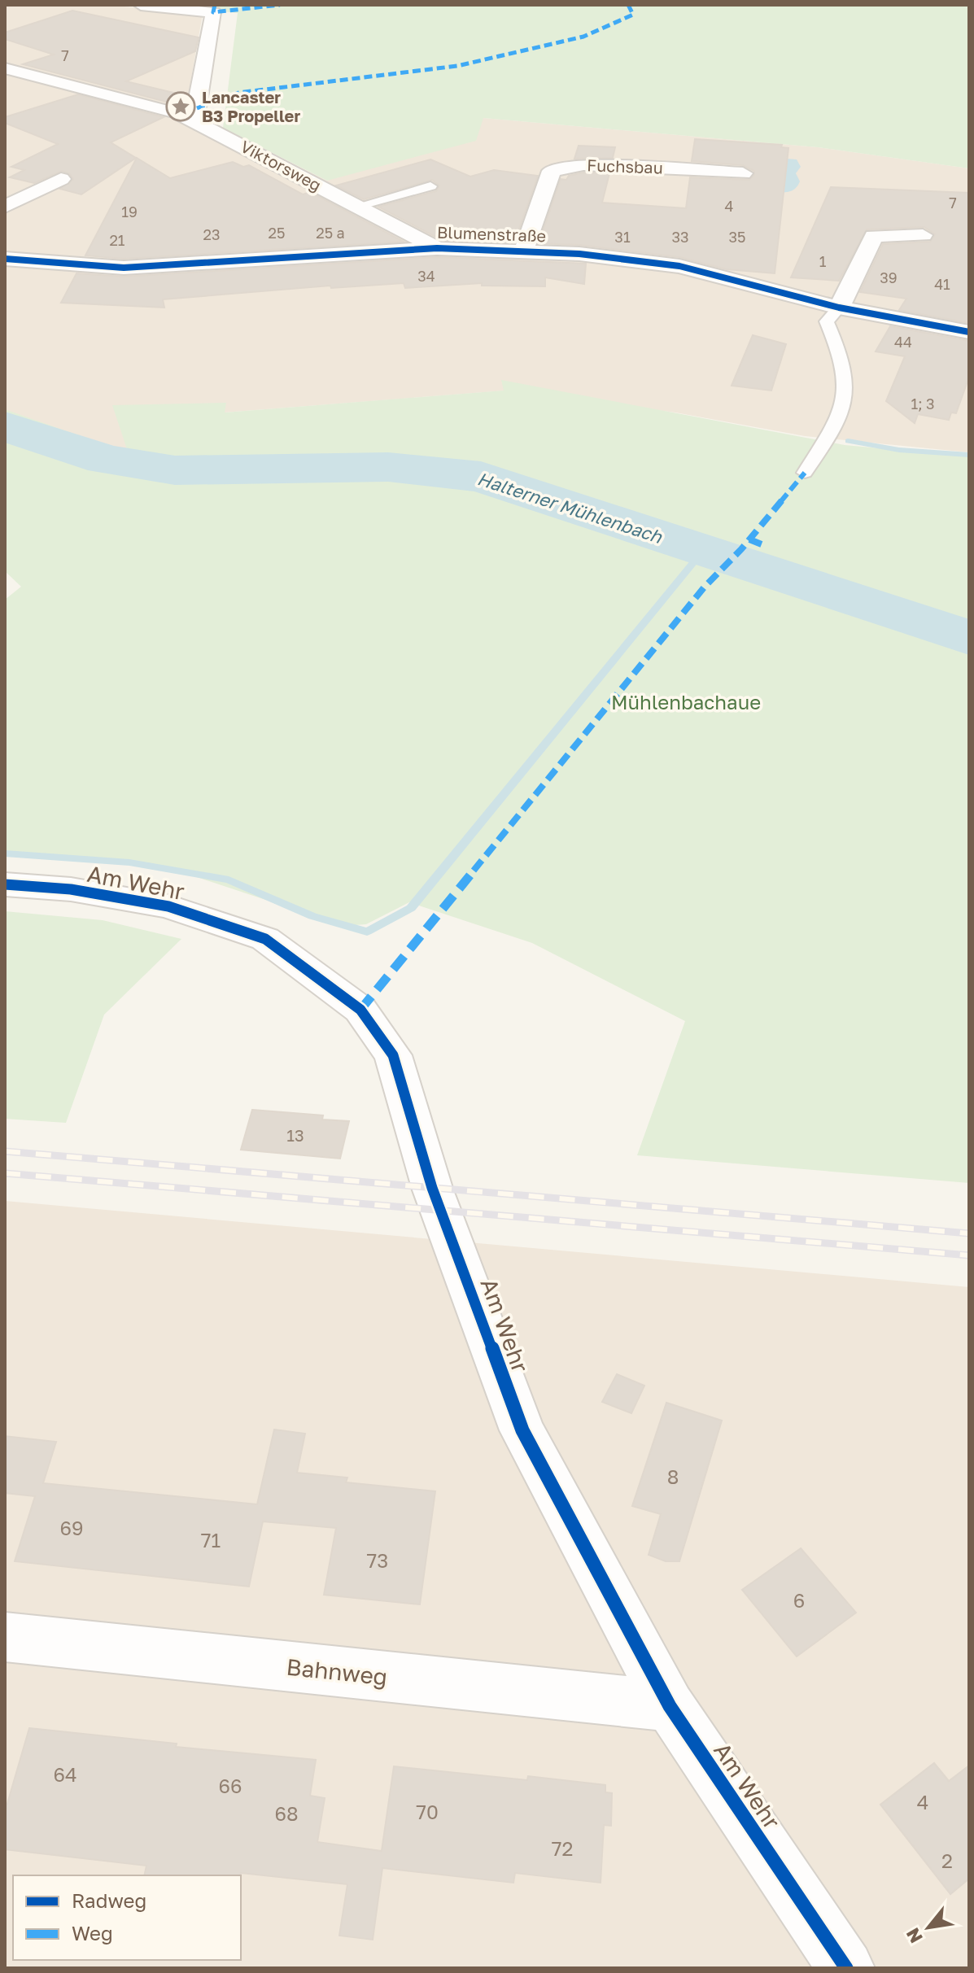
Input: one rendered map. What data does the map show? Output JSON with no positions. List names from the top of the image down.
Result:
{
  "streets": {
    "street": [
      "Viktorsweg",
      "Fuchsbau",
      "Blumenstraße",
      "Am Wehr",
      "Bahnweg"
    ]
  },
  "crossings": [
    ["Viktorsweg", "Blumenstraße"],
    ["Fuchsbau", "Blumenstraße"],
    ["Am Wehr", "Bahnweg"]
  ],
  "water": ["Halterner Mühlenbach"],
  "parks": ["Mühlenbachaue"],
  "places": {
    "place": ["Lancaster B3 Propeller"]
  },
  "house_numbers": [
    "7",
    "7",
    "4",
    "19",
    "25",
    "25 a",
    "23",
    "31",
    "33",
    "35",
    "21",
    "1",
    "34",
    "39",
    "41",
    "44",
    "1; 3",
    "13",
    "8",
    "69",
    "71",
    "73",
    "6",
    "64",
    "66",
    "4",
    "70",
    "68",
    "72",
    "2"
  ],
  "legend": ["Radweg", "Weg"],
  "north": "bottom left"
}
